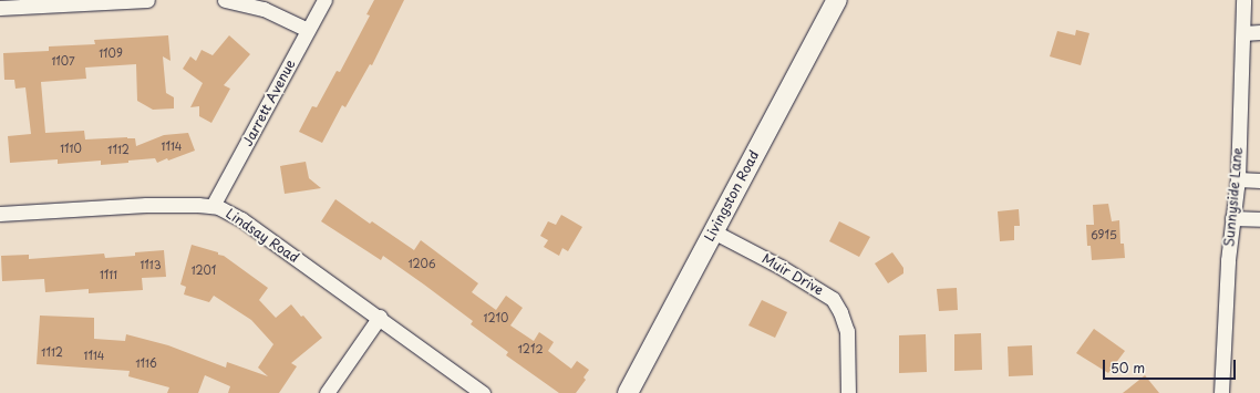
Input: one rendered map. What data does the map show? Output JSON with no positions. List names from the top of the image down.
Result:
{
  "streets": {
    "main road": ["Livingston Road"],
    "street": [
      "Jarrett Avenue",
      "Sunnyside Lane",
      "Lindsay Road",
      "Muir Drive"
    ]
  },
  "crossings": [
    ["Jarrett Avenue", "Lindsay Road"],
    ["Livingston Road", "Muir Drive"]
  ],
  "house_numbers": [
    "1109",
    "1107",
    "1114",
    "1110",
    "1112",
    "6915",
    "1206",
    "1113",
    "1201",
    "1111",
    "1210",
    "1212",
    "1112",
    "1114",
    "1116"
  ],
  "scale_bar": "50 m"
}
